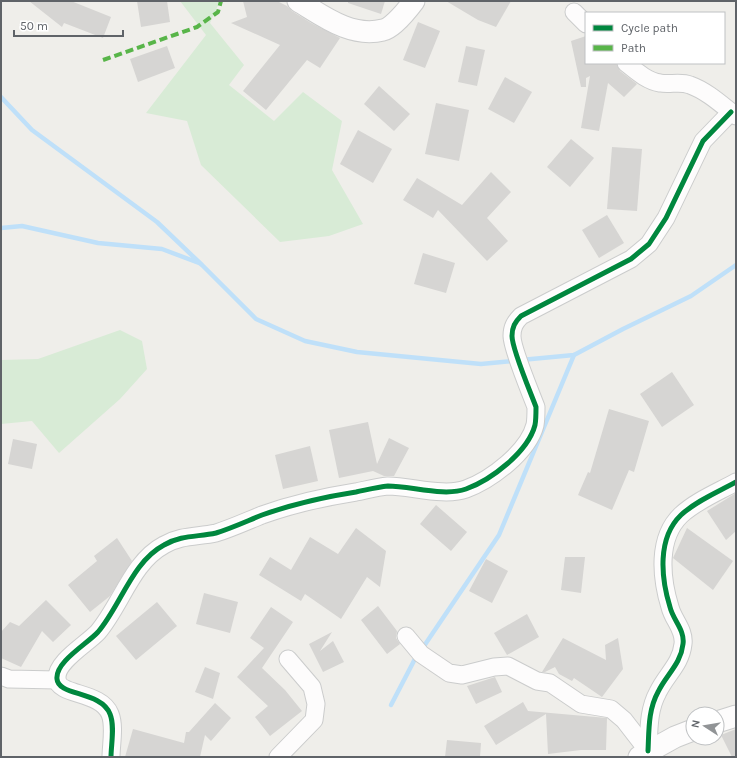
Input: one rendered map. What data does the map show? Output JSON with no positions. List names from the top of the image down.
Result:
{
  "legend": ["Cycle path", "Path"],
  "scale_bar": "50 m",
  "north": "left"
}
